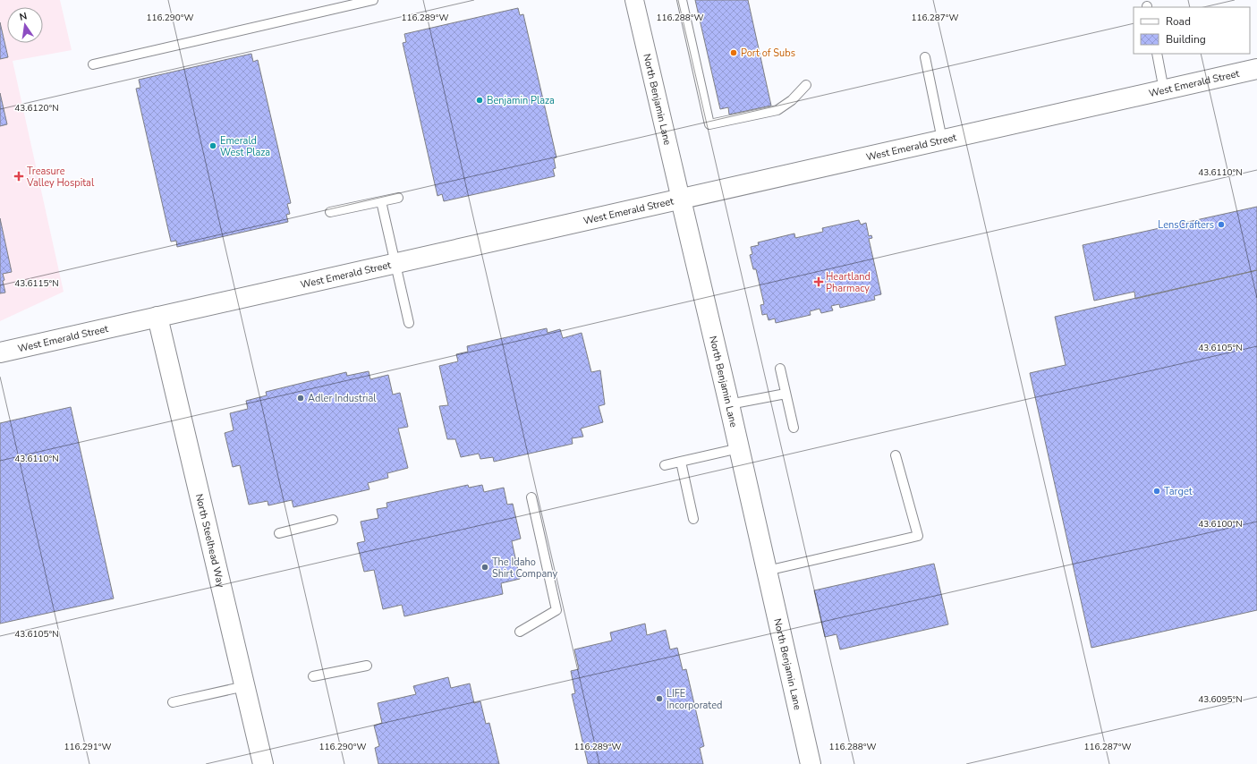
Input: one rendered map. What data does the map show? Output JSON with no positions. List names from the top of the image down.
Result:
{
  "streets": {
    "main road": ["West Emerald Street", "North Benjamin Lane", "North Steelhead Way"]
  },
  "crossings": [
    ["West Emerald Street", "North Benjamin Lane"],
    ["West Emerald Street", "North Steelhead Way"]
  ],
  "places": {
    "other": [
      "Port of Subs",
      "Benjamin Plaza",
      "Emerald West Plaza",
      "LensCrafters",
      "Adler Industrial",
      "Target",
      "The Idaho Shirt Company",
      "LIFE Incorporated"
    ],
    "health": ["Treasure Valley Hospital", "Heartland Pharmacy"]
  },
  "legend": ["Road", "Building"],
  "north": "top",
  "coordinates": [
    "116.290°W",
    "116.289°W",
    "116.288°W",
    "116.287°W",
    "43.6120°N",
    "43.6110°N",
    "43.6115°N",
    "43.6105°N",
    "43.6100°N",
    "43.6095°N",
    "116.291°W"
  ]
}
